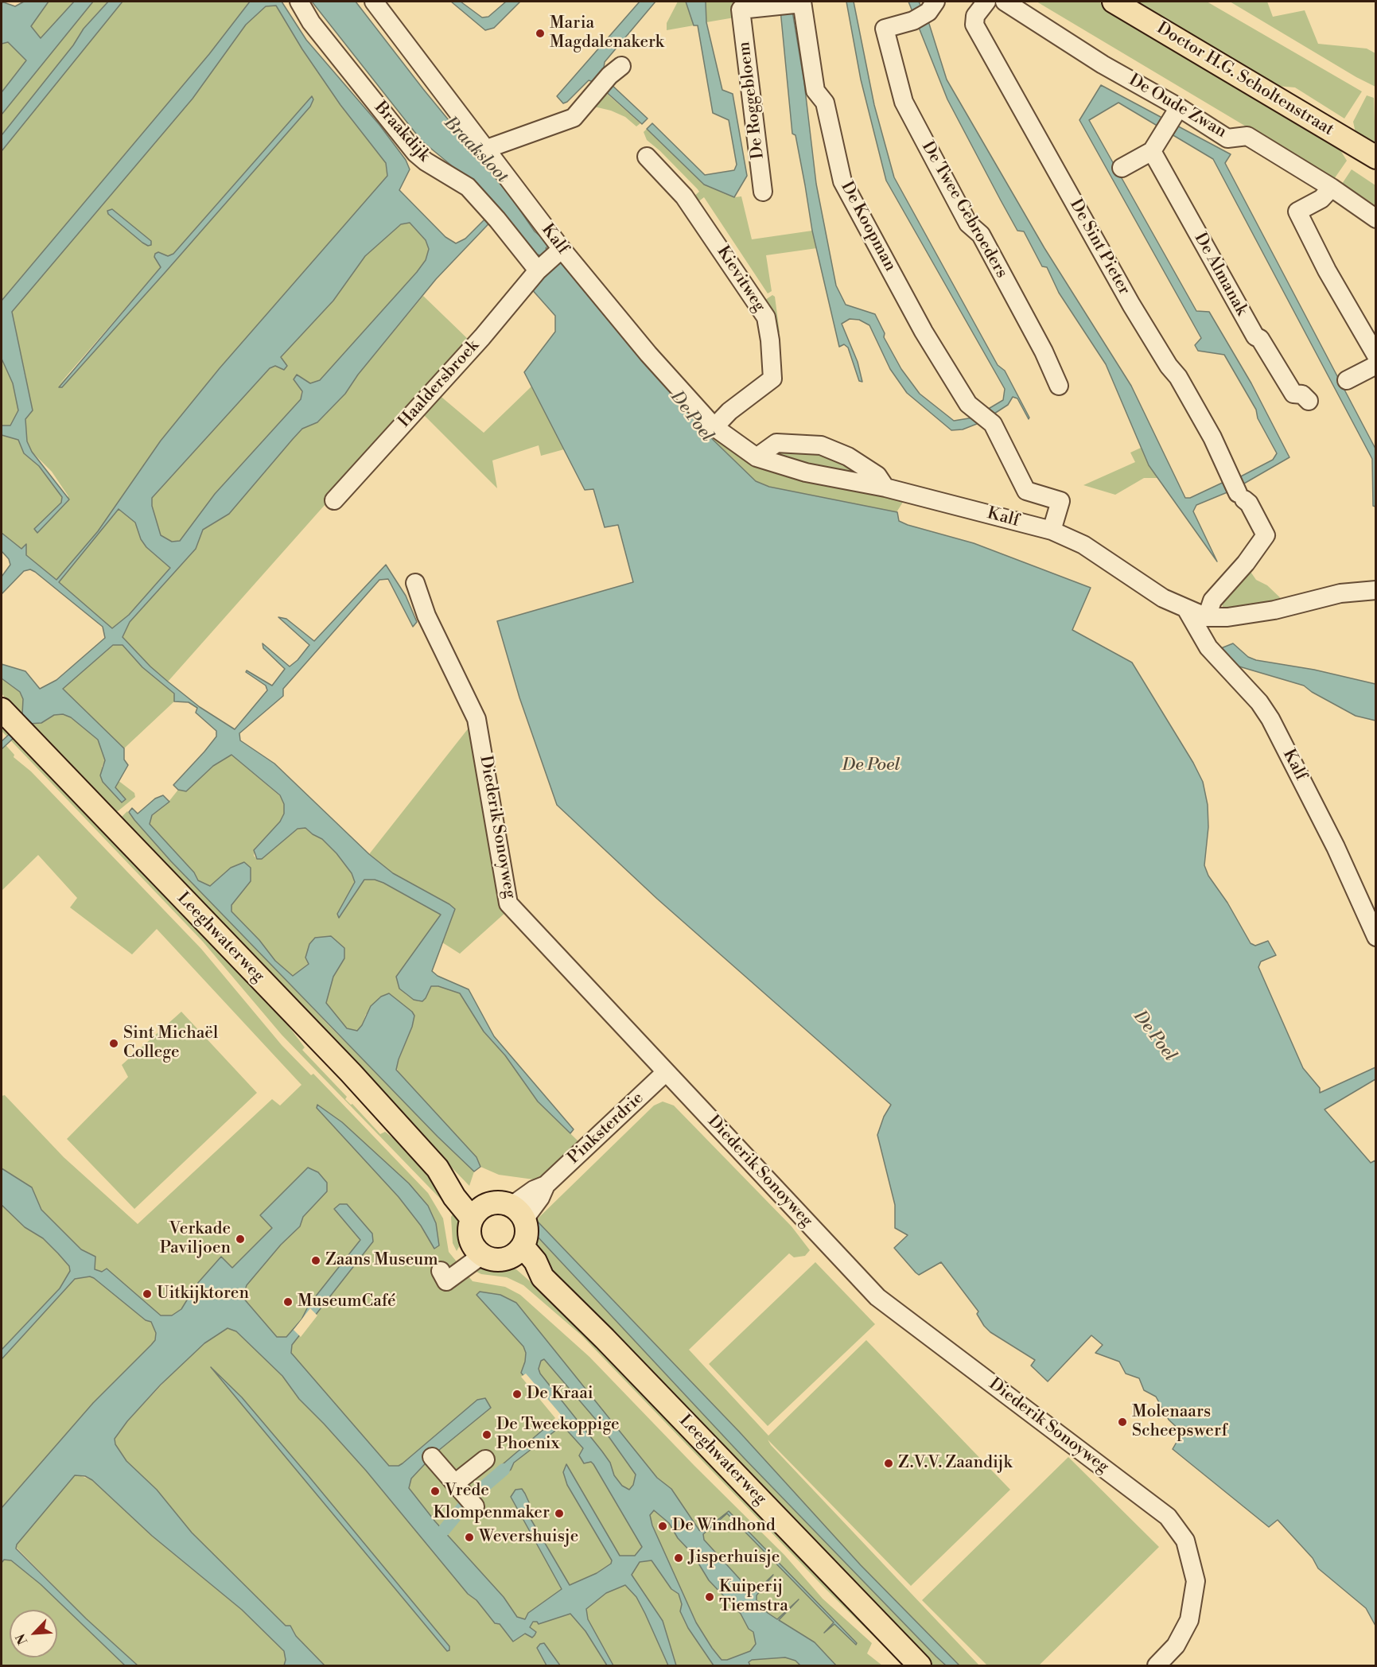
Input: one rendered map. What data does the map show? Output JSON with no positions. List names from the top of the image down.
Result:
{
  "streets": {
    "main road": ["Doctor H.G. Scholtenstraat", "Leeghwaterweg"],
    "street": [
      "De Roggebloem",
      "De Oude Zwan",
      "Braakdijk",
      "De Twee Gebroeders",
      "De Koopman",
      "Kalf",
      "De Sint Pieter",
      "De Almanak",
      "Kievitweg",
      "Haaldersbroek",
      "Diederik Sonoyweg",
      "Pinksterdrie"
    ]
  },
  "crossings": [
    ["De Roggebloem", "De Koopman"],
    ["Braakdijk", "Haaldersbroek"],
    ["De Koopman", "Kalf"],
    ["Kalf", "De Sint Pieter"],
    ["Kalf", "Kievitweg"],
    ["Kalf", "Haaldersbroek"],
    ["Diederik Sonoyweg", "Pinksterdrie"],
    ["Leeghwaterweg", "Pinksterdrie"]
  ],
  "water": ["Braaksloot", "De Poel"],
  "places": [
    "Maria Magdalenakerk",
    "Sint Michaël College",
    "Verkade Paviljoen",
    "Zaans Museum",
    "Uitkijktoren",
    "MuseumCafé",
    "De Kraai",
    "Molenaars Scheepswerf",
    "De Tweekoppige Phoenix",
    "Z.V.V. Zaandijk",
    "Vrede",
    "Klompenmaker",
    "De Windhond",
    "Wevershuisje",
    "Jisperhuisje",
    "Kuiperij Tiemstra"
  ],
  "north": "bottom left"
}
